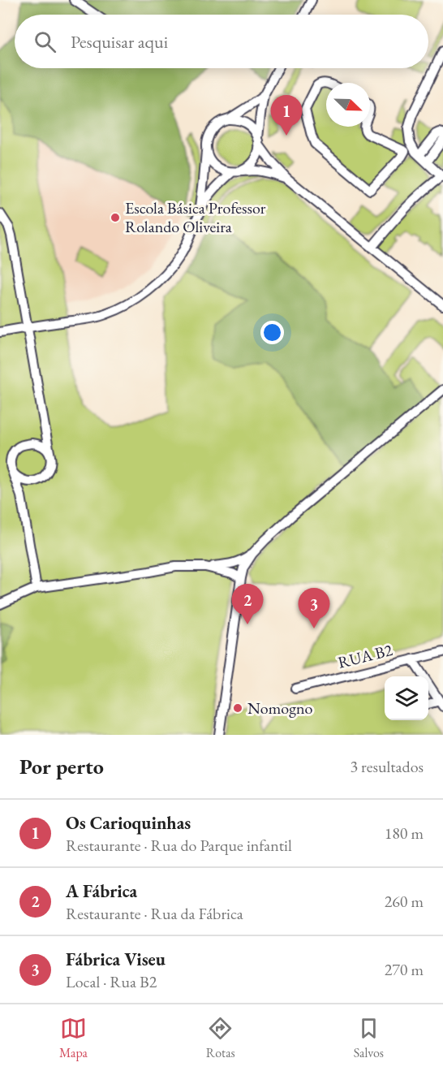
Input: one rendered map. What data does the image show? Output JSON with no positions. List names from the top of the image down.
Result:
{
  "streets": {
    "street": ["RUA B2"]
  },
  "places": ["Escola Básica Professor Rolando Oliveira", "Nomogno"],
  "north": "bottom right",
  "page": {
    "search": "Pesquisar aqui",
    "pins": ["1", "2", "3"],
    "heading": ["Por perto", "3 resultados"],
    "list": [
      {
        "mark": "1",
        "name": "Os Carioquinhas",
        "note": "Restaurante · Rua do Parque infantil",
        "value": "180 m"
      },
      {
        "mark": "2",
        "name": "A Fábrica",
        "note": "Restaurante · Rua da Fábrica",
        "value": "260 m"
      },
      {
        "mark": "3",
        "name": "Fábrica Viseu",
        "note": "Local · Rua B2",
        "value": "270 m"
      }
    ],
    "nav": ["Mapa", "Rotas", "Salvos"]
  }
}
